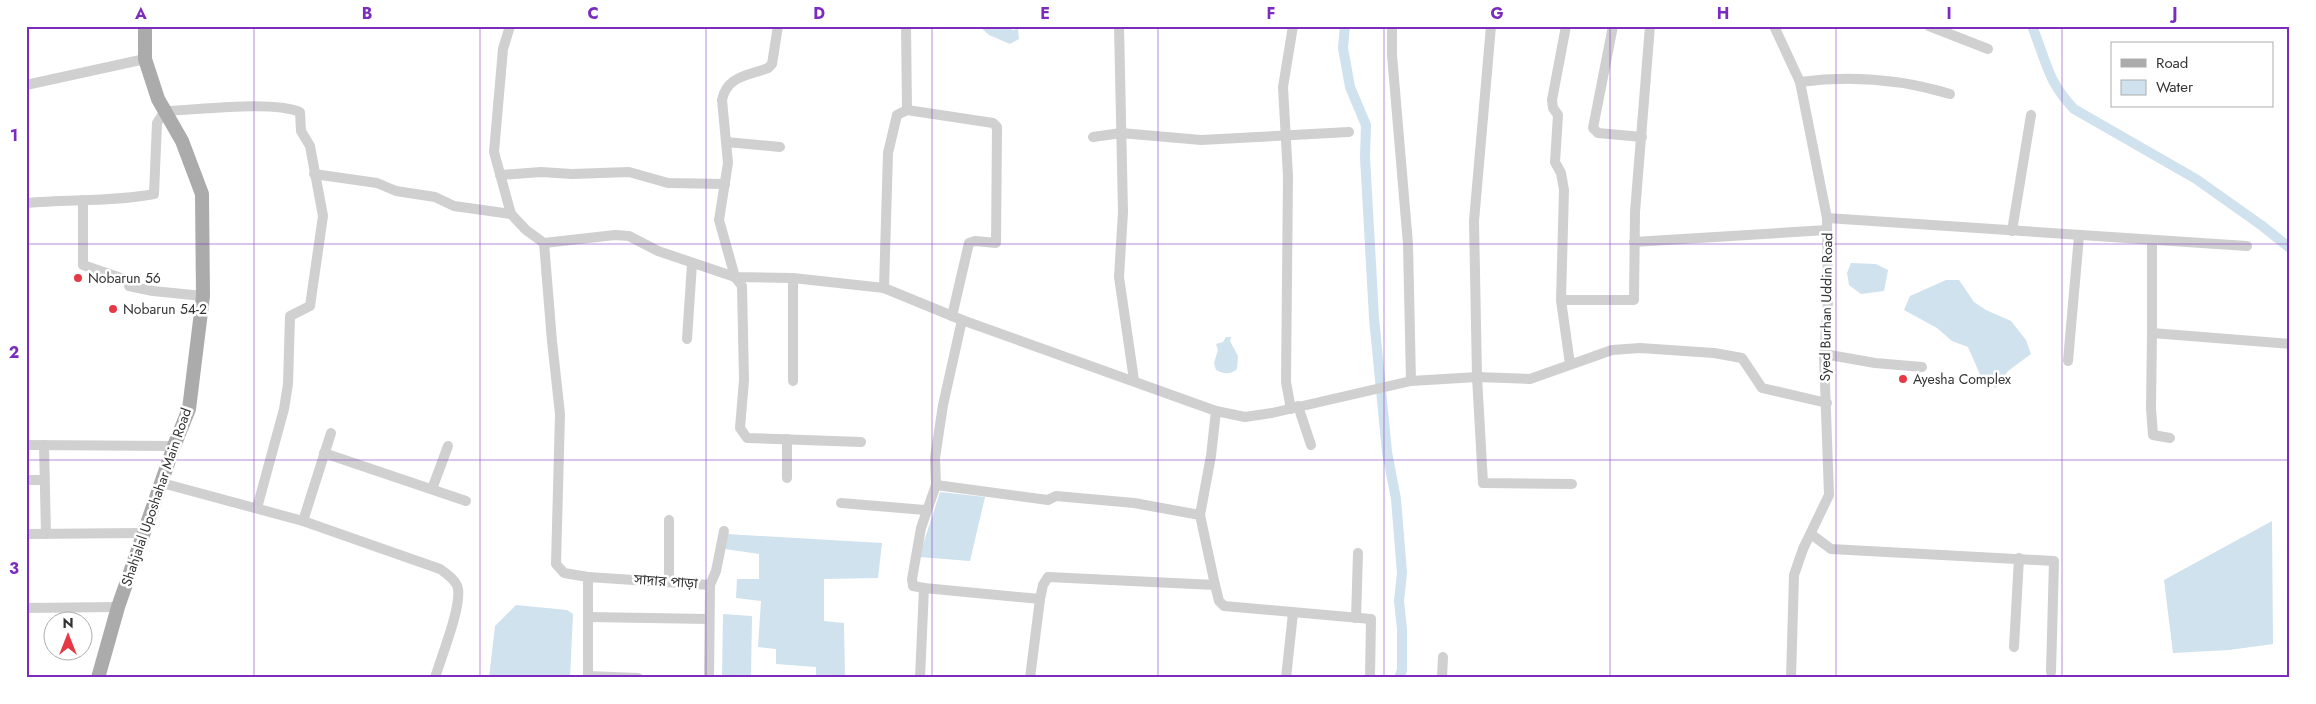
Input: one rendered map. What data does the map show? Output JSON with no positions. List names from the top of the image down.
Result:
{
  "streets": {
    "main road": ["Shahjalal Uposhahar Main Road"],
    "street": ["Syed Burhan Uddin Road", "সাদার পাড়া"]
  },
  "places": ["Nobarun 56", "Nobarun 54-2", "Ayesha Complex"],
  "legend": ["Road", "Water"],
  "north": "top",
  "grid": {
    "columns": [
      "A",
      "B",
      "C",
      "D",
      "E",
      "F",
      "G",
      "H",
      "I",
      "J"
    ],
    "rows": ["1", "2", "3"]
  }
}
